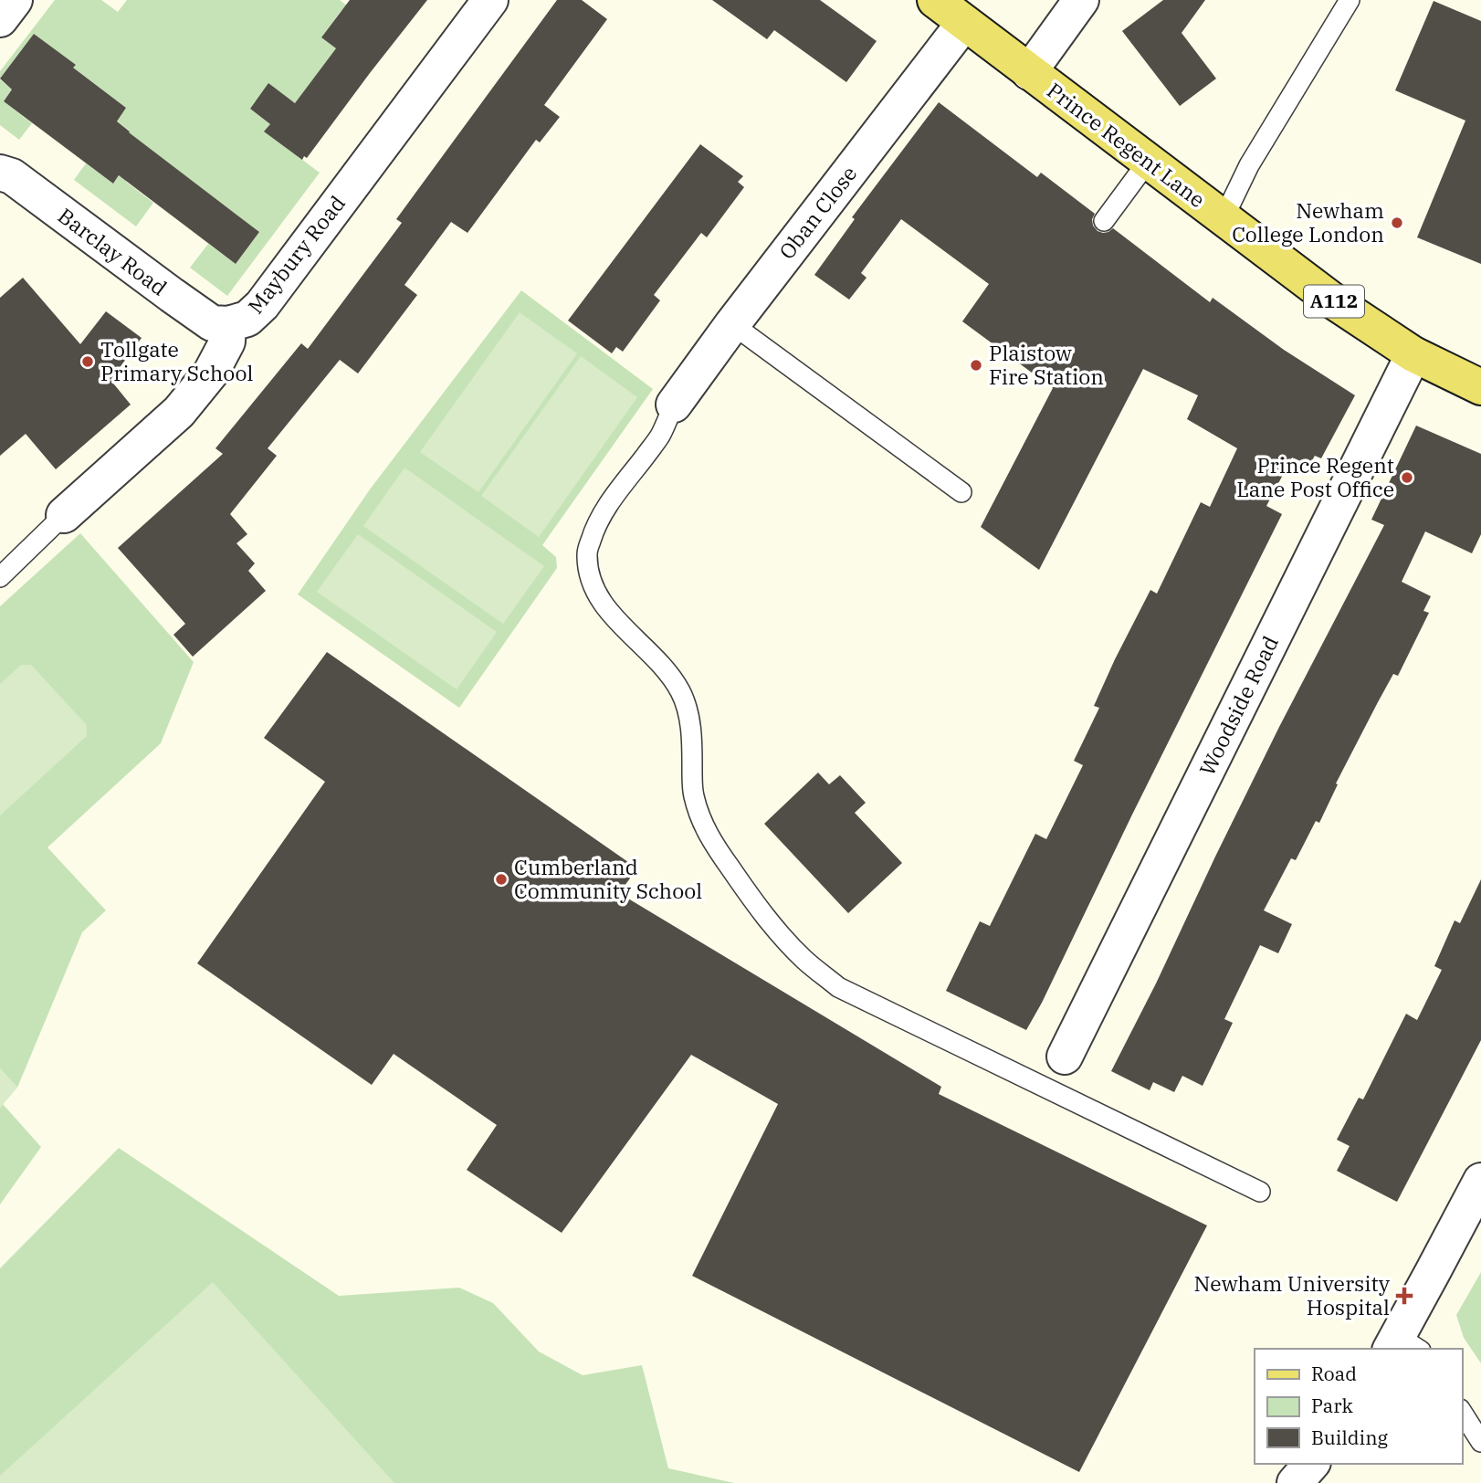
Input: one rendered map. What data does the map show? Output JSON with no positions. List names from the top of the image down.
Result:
{
  "streets": {
    "main road": ["Prince Regent Lane", "A112"],
    "street": [
      "Oban Close",
      "Barclay Road",
      "Maybury Road",
      "Woodside Road"
    ]
  },
  "crossings": [
    ["Prince Regent Lane", "Oban Close"],
    ["Prince Regent Lane", "Woodside Road"],
    ["Barclay Road", "Maybury Road"]
  ],
  "places": {
    "other": [
      "Newham College London",
      "Tollgate Primary School",
      "Plaistow Fire Station",
      "Prince Regent Lane Post Office",
      "Cumberland Community School"
    ],
    "health": ["Newham University Hospital"]
  },
  "legend": ["Road", "Park", "Building"]
}
